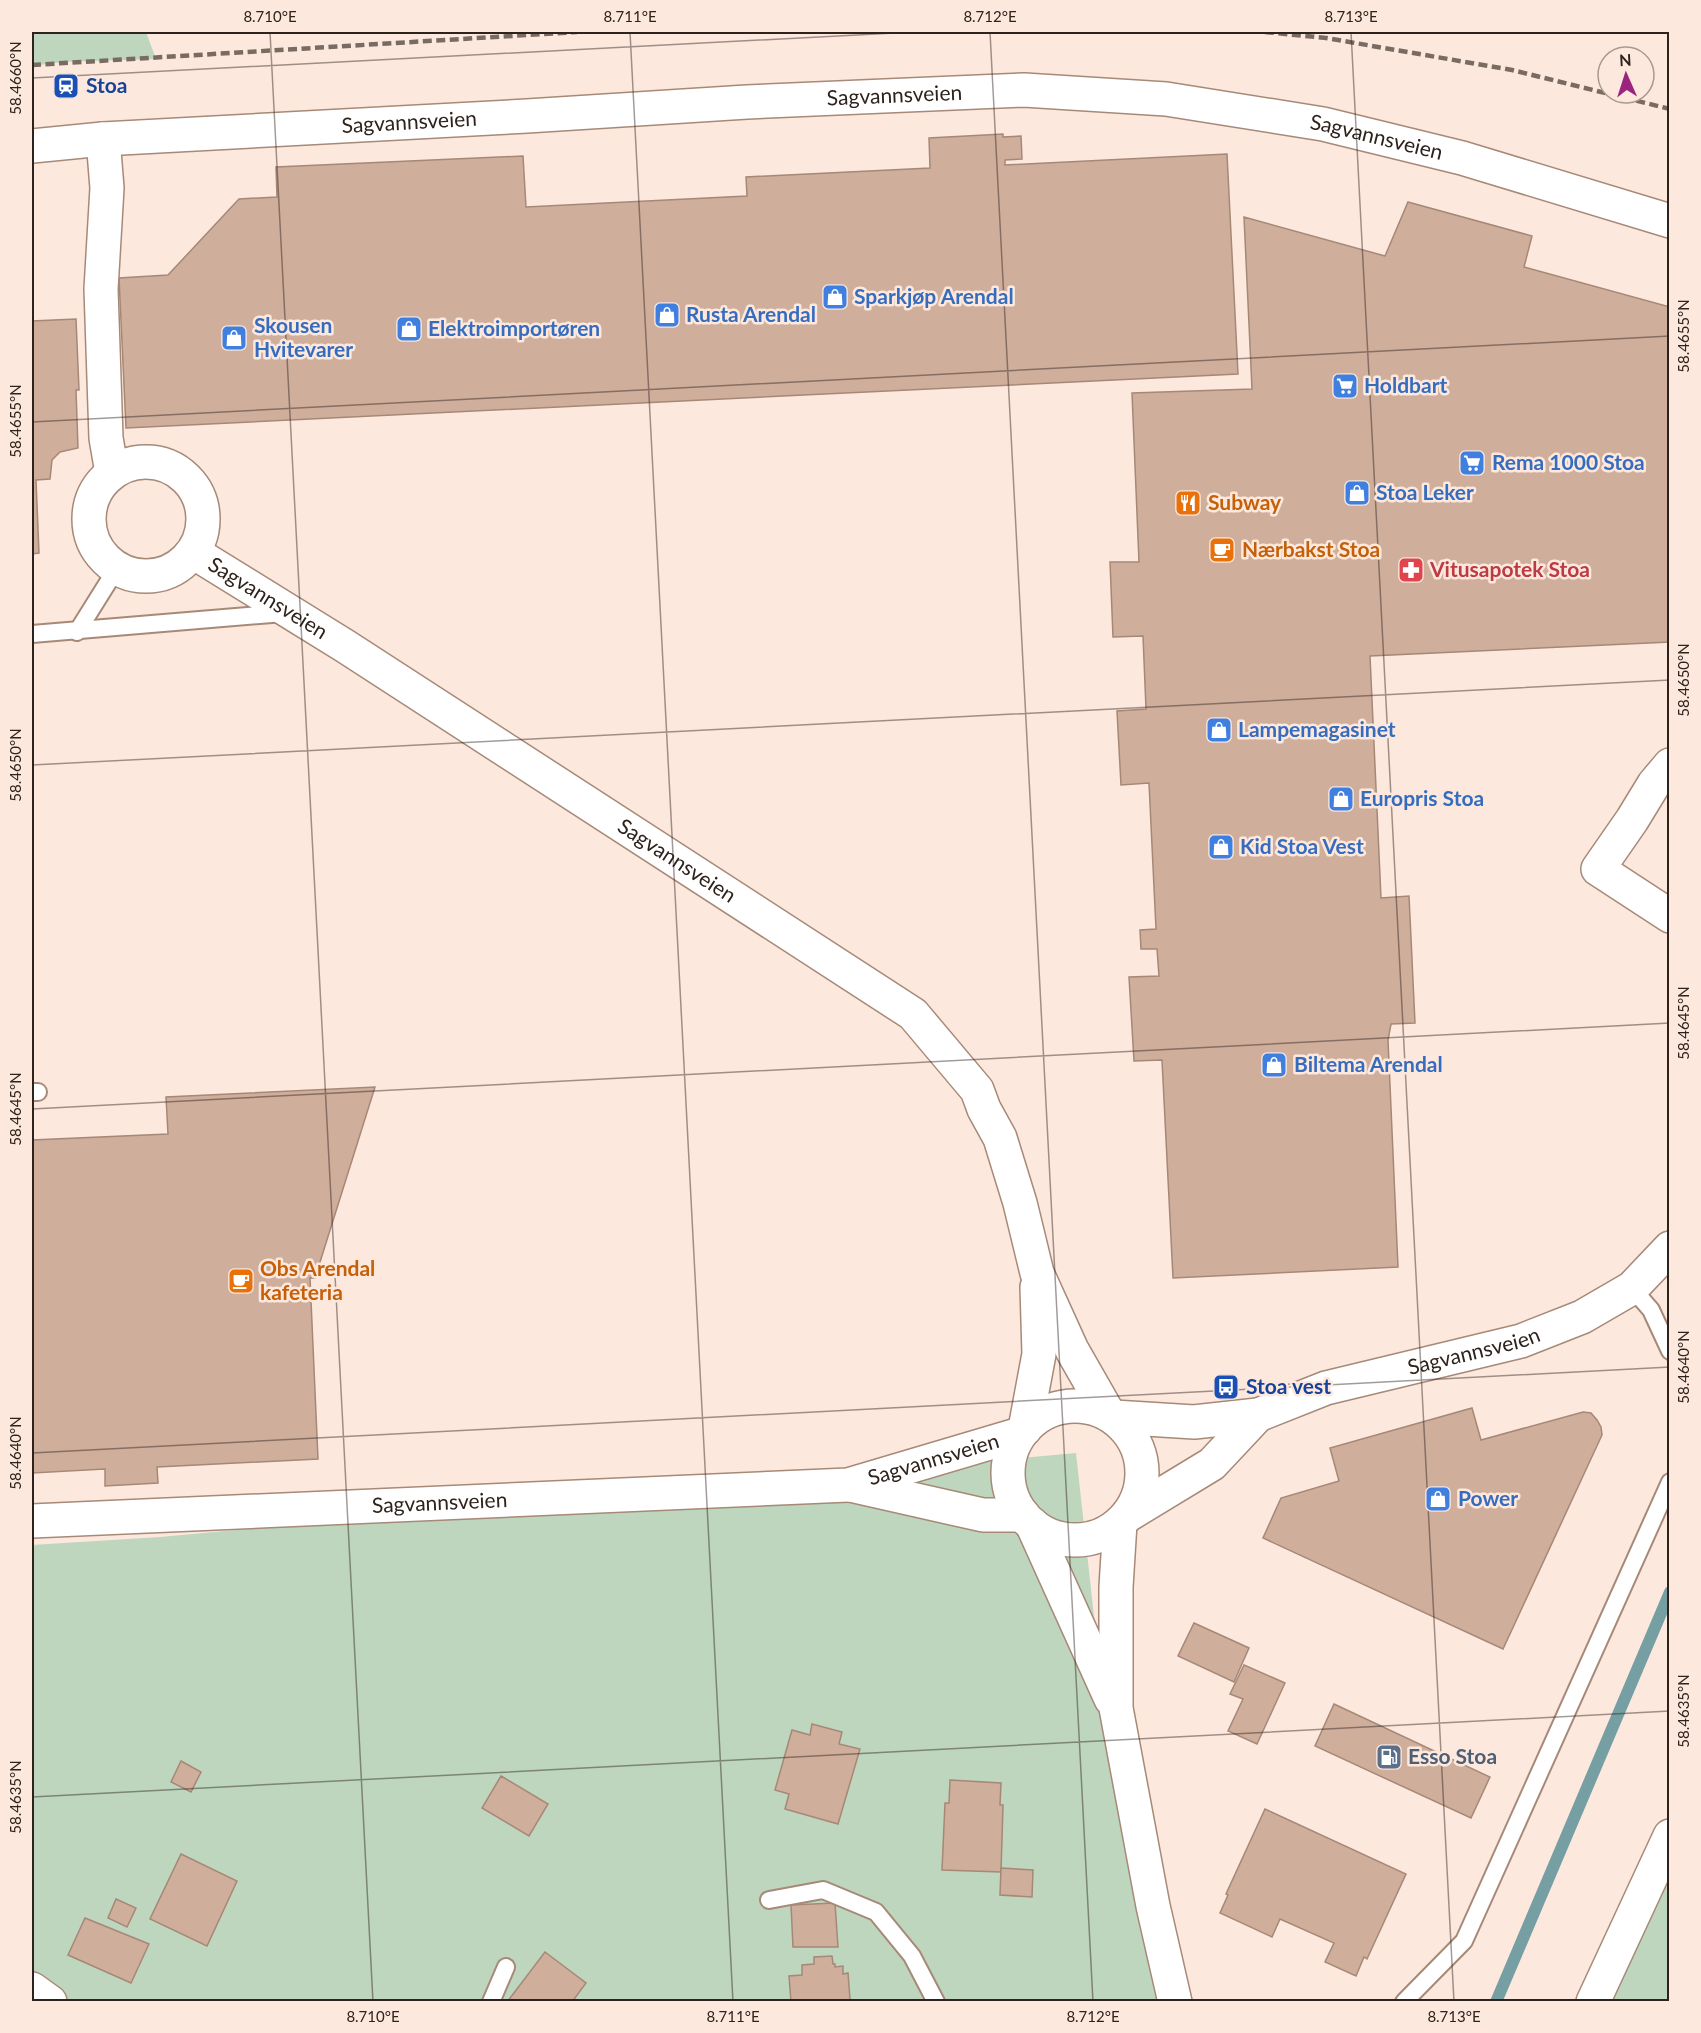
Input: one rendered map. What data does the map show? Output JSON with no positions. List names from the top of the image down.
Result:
{
  "streets": {
    "street": ["Sagvannsveien"]
  },
  "places": {
    "station": ["Stoa"],
    "shop": [
      "Sparkjøp Arendal",
      "Rusta Arendal",
      "Elektroimportøren",
      "Skousen Hvitevarer",
      "Stoa Leker",
      "Lampemagasinet",
      "Europris Stoa",
      "Kid Stoa Vest",
      "Biltema Arendal",
      "Power"
    ],
    "supermarket": ["Holdbart", "Rema 1000 Stoa"],
    "restaurant": ["Subway"],
    "cafe": ["Nærbakst Stoa", "Obs Arendal kafeteria"],
    "pharmacy": ["Vitusapotek Stoa"],
    "bus stop": ["Stoa vest"],
    "fuel station": ["Esso Stoa"]
  },
  "north": "top",
  "coordinates": [
    "8.710°E",
    "8.711°E",
    "8.712°E",
    "8.713°E",
    "58.4660°N",
    "58.4655°N",
    "58.4650°N",
    "58.4645°N",
    "58.4640°N",
    "58.4635°N"
  ]
}
